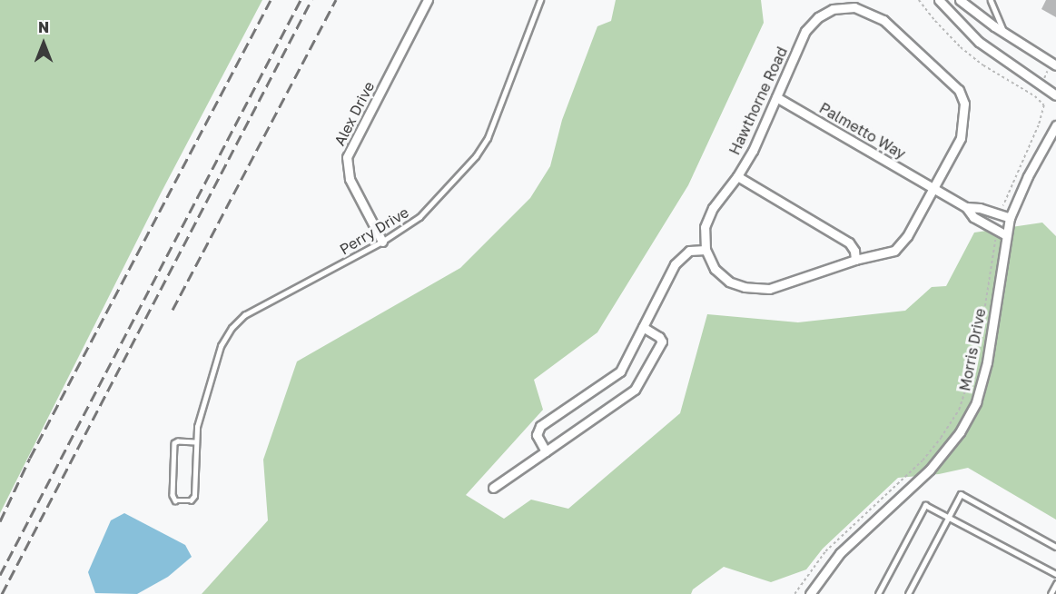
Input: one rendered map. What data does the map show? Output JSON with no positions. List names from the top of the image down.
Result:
{
  "streets": {
    "street": [
      "Hawthorne Road",
      "Alex Drive",
      "Palmetto Way",
      "Morris Drive"
    ],
    "lane": ["Perry Drive"]
  },
  "crossings": [
    ["Hawthorne Road", "Palmetto Way"],
    ["Alex Drive", "Perry Drive"]
  ],
  "north": "top"
}
